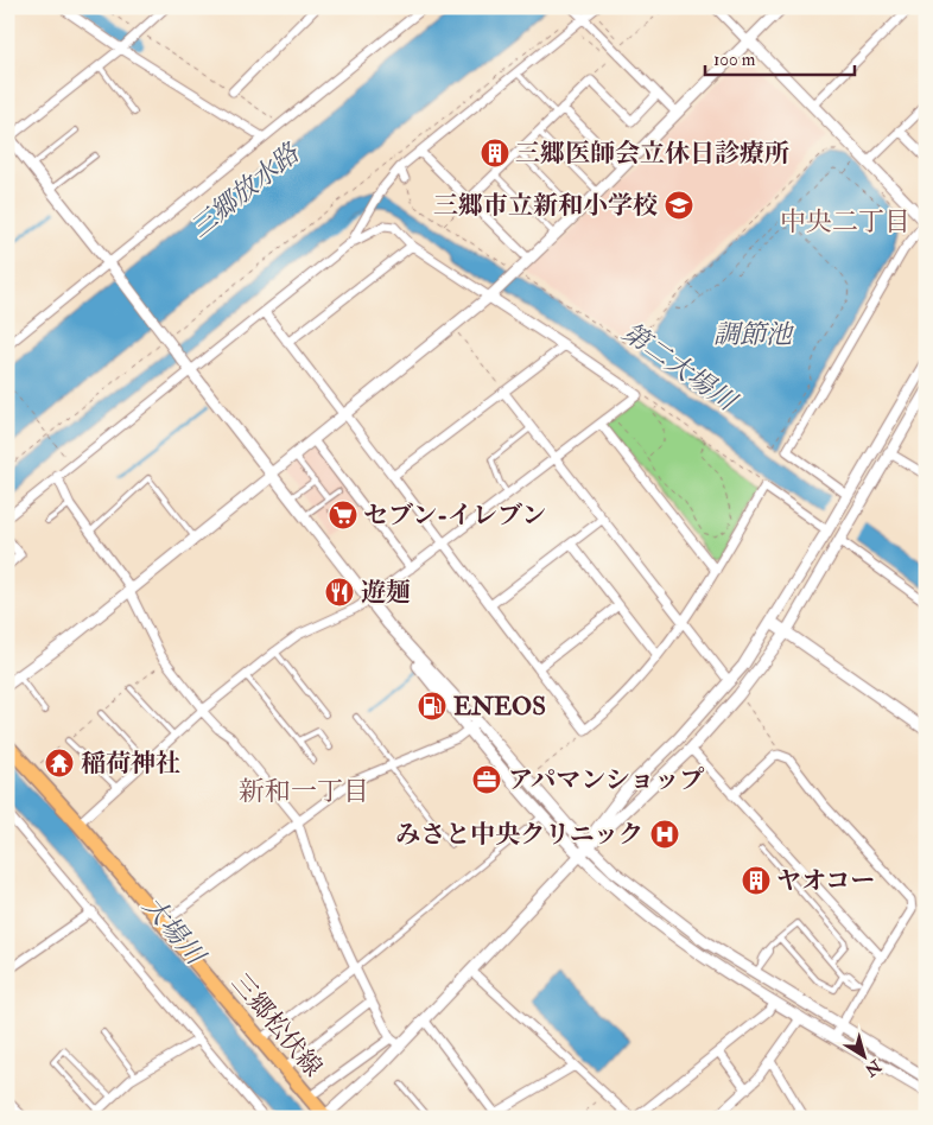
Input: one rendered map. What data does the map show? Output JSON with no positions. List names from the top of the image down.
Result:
{
  "streets": {
    "main road": ["三郷松伏線"]
  },
  "districts": ["中央二丁目", "新和一丁目"],
  "water": [
    "三郷放水路",
    "調節池",
    "第二大場川",
    "大場川"
  ],
  "places": {
    "building": ["三郷医師会立休日診療所", "ヤオコー"],
    "school or university": ["三郷市立新和小学校"],
    "supermarket": ["セブン-イレブン"],
    "restaurant": ["遊麺"],
    "fuel station": ["ENEOS"],
    "temple": ["稲荷神社"],
    "office": ["アパマンショップ"],
    "hospital": ["みさと中央クリニック"]
  },
  "scale_bar": "100 m",
  "north": "bottom right"
}
